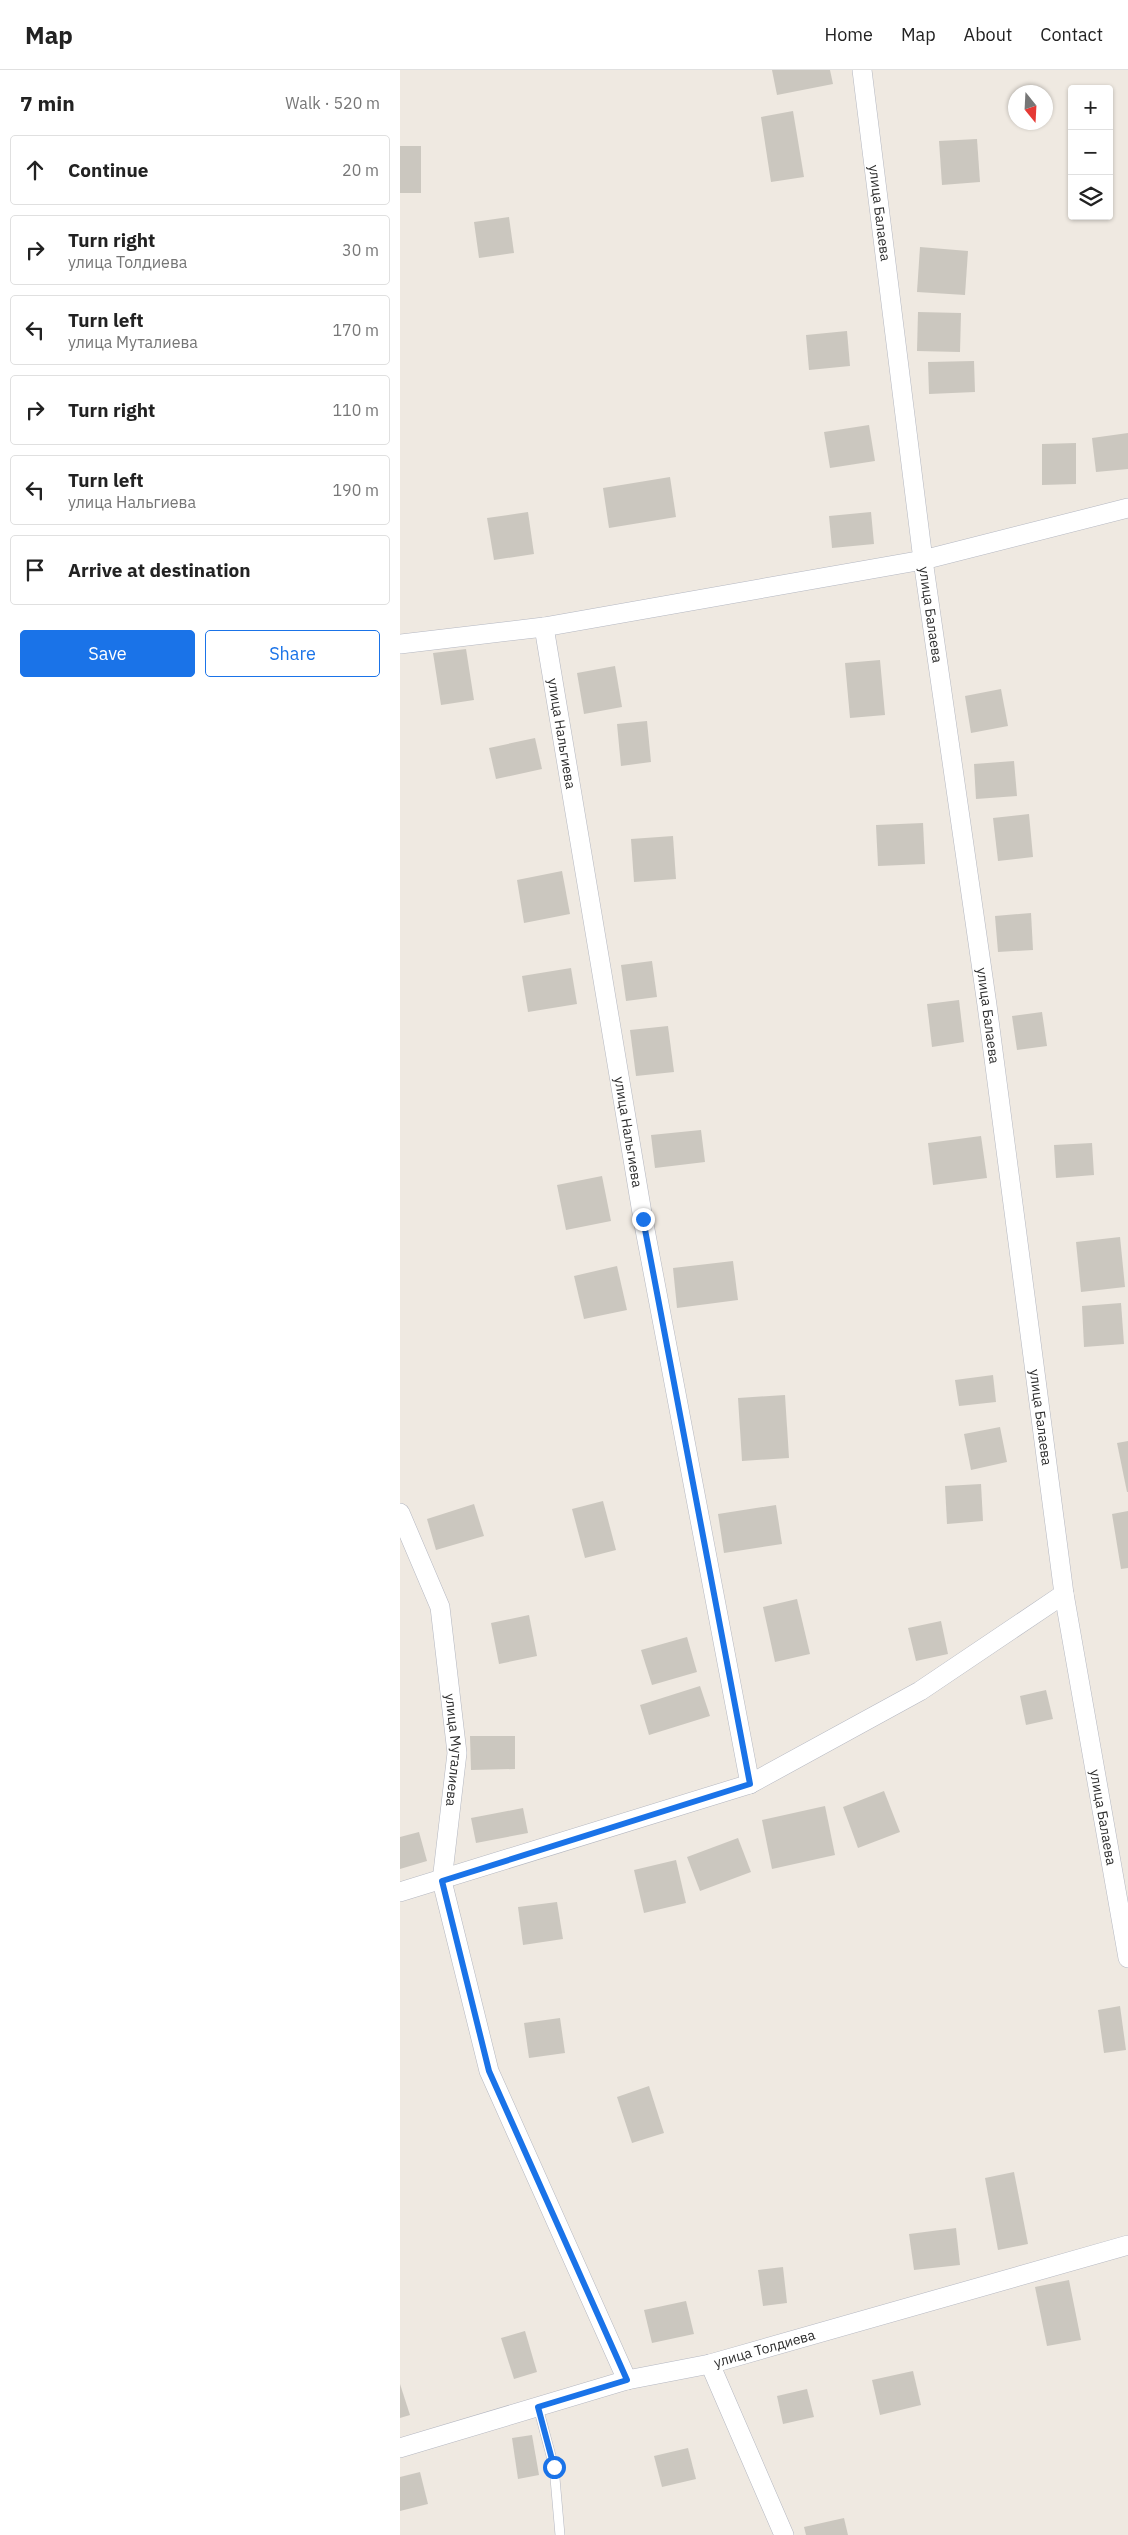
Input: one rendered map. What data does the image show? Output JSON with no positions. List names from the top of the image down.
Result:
{
  "streets": {
    "street": [
      "улица Балаева",
      "улица Нальгиева",
      "улица Муталиева",
      "улица Толдиева"
    ]
  },
  "crossings": [
    ["улица Муталиева", "улица Толдиева"]
  ],
  "north": "bottom",
  "page": {
    "header": "Map",
    "nav": [
      "Home",
      "Map",
      "About",
      "Contact"
    ],
    "heading": ["7 min", "Walk · 520 m"],
    "map_buttons": ["+", "−"],
    "list": [
      ["Continue", "20 m"],
      ["Turn right", "улица Толдиева", "30 m"],
      ["Turn left", "улица Муталиева", "170 m"],
      ["Turn right", "110 m"],
      ["Turn left", "улица Нальгиева", "190 m"],
      "Arrive at destination"
    ],
    "buttons": ["Save", "Share"]
  }
}
